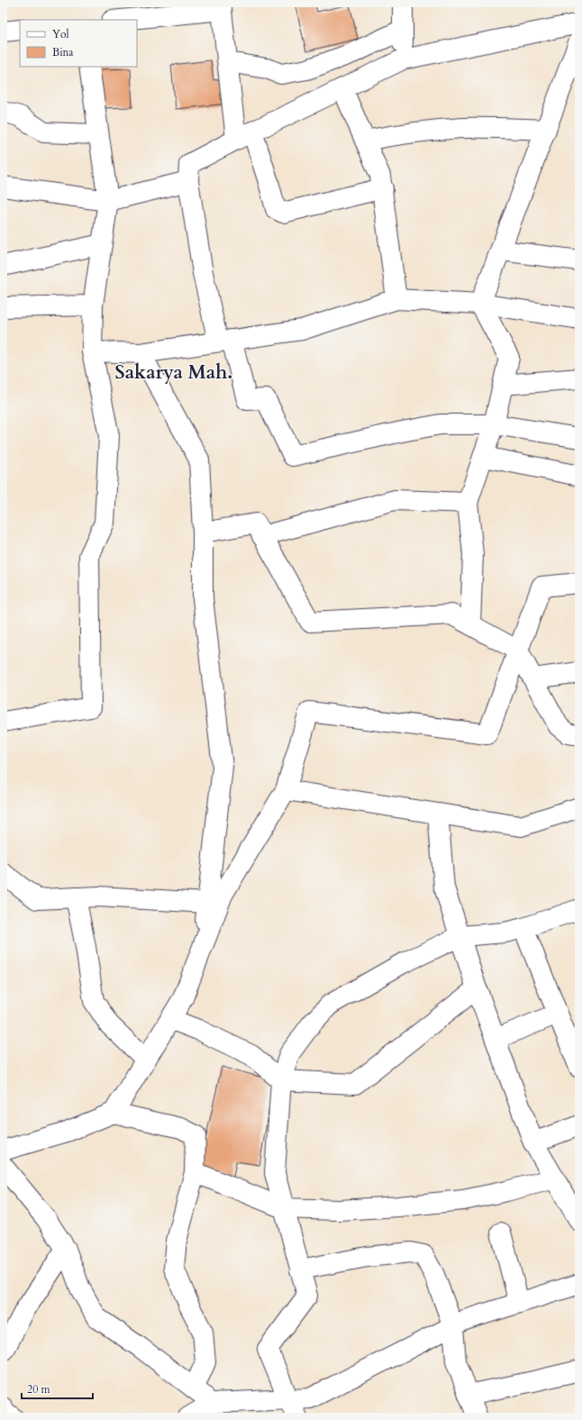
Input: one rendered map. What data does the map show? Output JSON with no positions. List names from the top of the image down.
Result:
{
  "districts": ["Sakarya Mah."],
  "legend": ["Yol", "Bina"],
  "scale_bar": "20 m"
}
